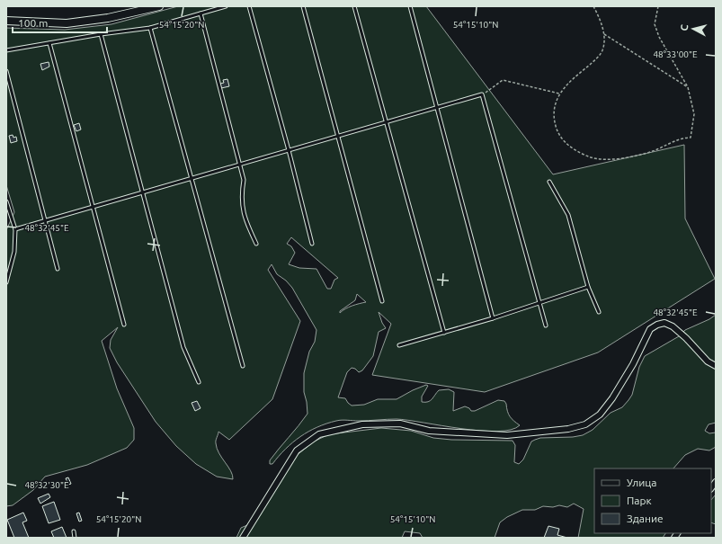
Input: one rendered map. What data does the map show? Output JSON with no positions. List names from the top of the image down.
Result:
{
  "legend": ["Улица", "Парк", "Здание"],
  "scale_bar": "100 m",
  "north": "left",
  "coordinates": [
    "54°15'20\"N",
    "54°15'10\"N",
    "48°33'00\"E",
    "48°32'45\"E",
    "48°32'30\"E"
  ]
}
